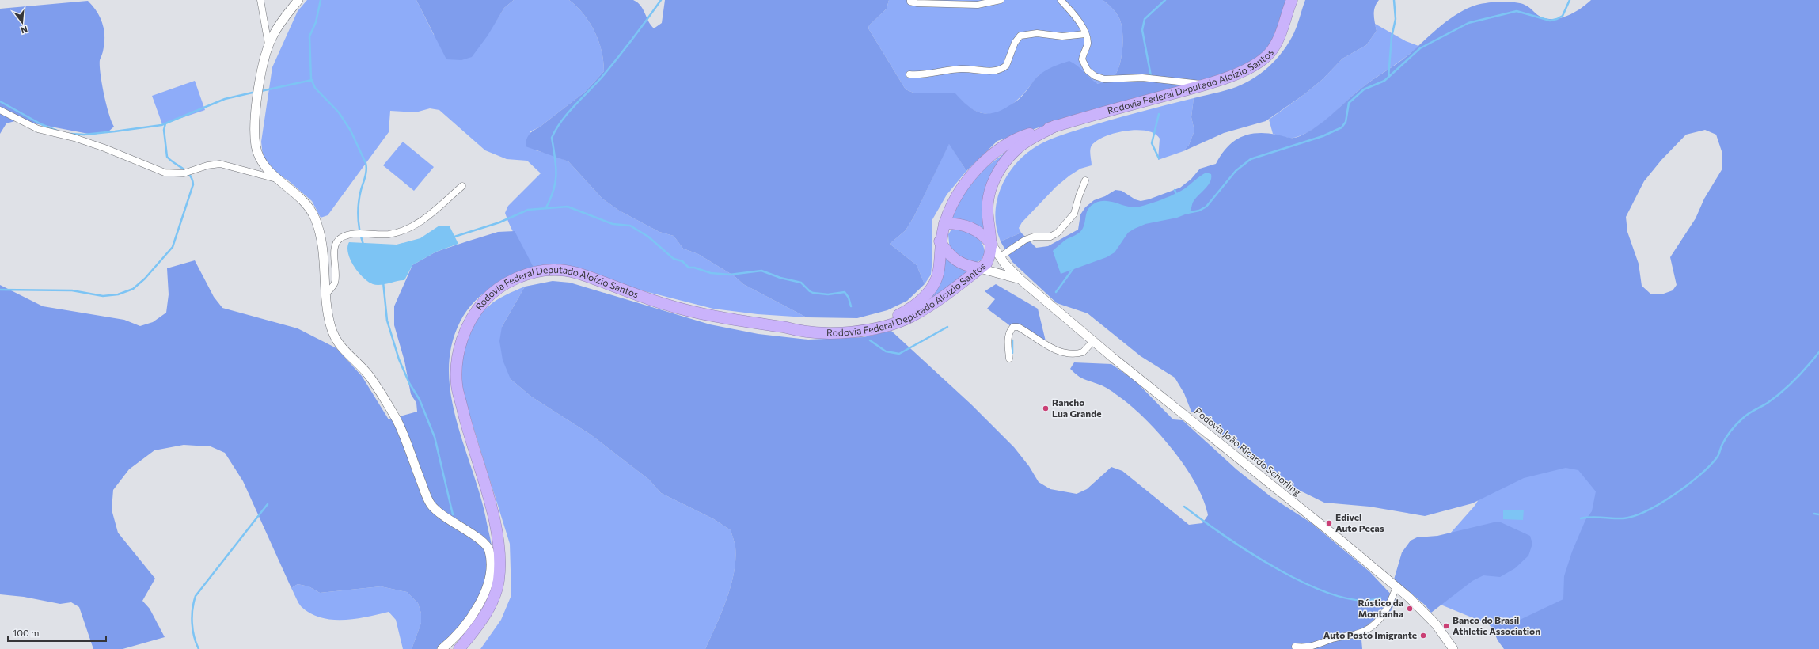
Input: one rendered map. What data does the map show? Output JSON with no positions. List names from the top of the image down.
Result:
{
  "streets": {
    "highway": ["Rodovia Federal Deputado Aloízio Santos"],
    "street": ["Rodovia João Ricardo Schorling"]
  },
  "crossings": [
    ["Rodovia Federal Deputado Aloízio Santos", "Rodovia João Ricardo Schorling"]
  ],
  "places": [
    "Rancho Lua Grande",
    "Edivel Auto Peças",
    "Rústico da Montanha",
    "Banco do Brasil Athletic Association",
    "Auto Posto Imigrante"
  ],
  "scale_bar": "100 m",
  "north": "bottom"
}
